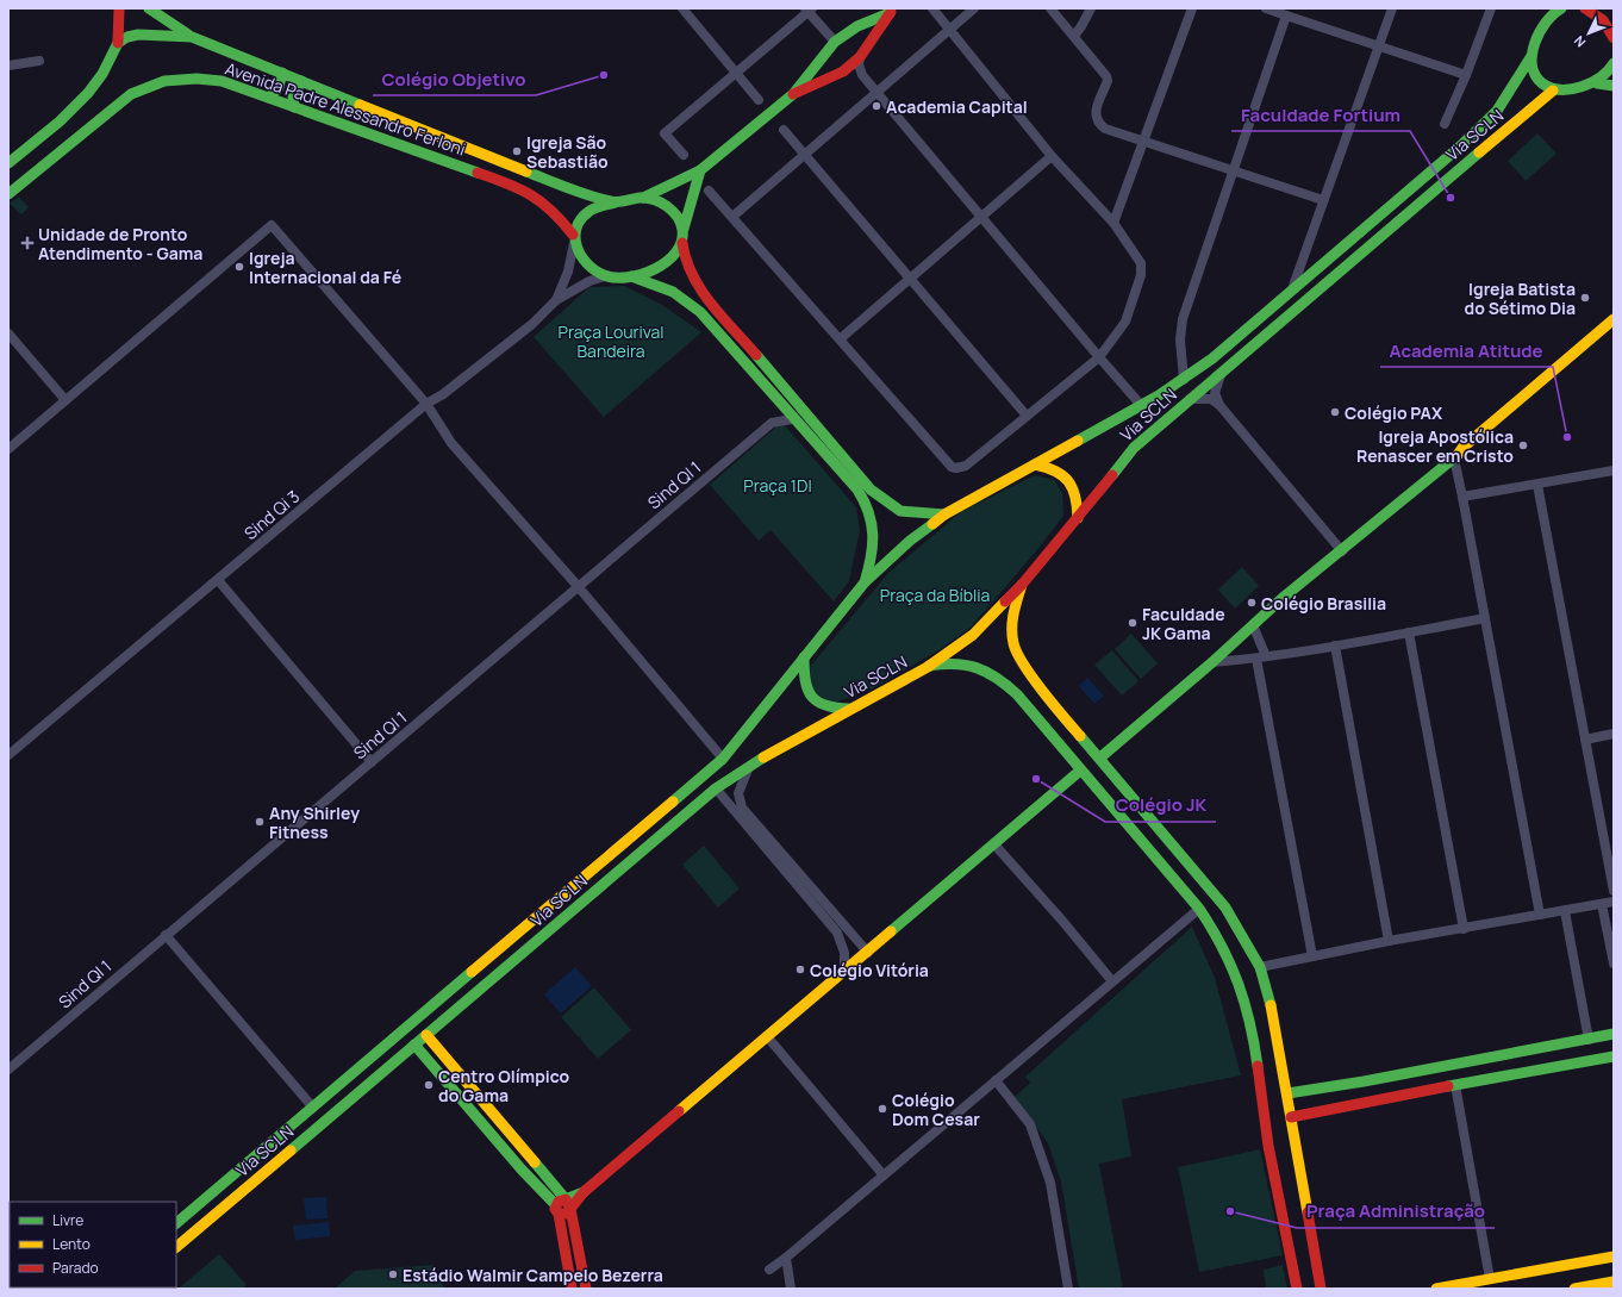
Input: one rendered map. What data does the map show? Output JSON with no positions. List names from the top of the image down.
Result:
{
  "streets": {
    "main road": ["Avenida Padre Alessandro Ferloni", "Via SCLN"],
    "street": ["Sind QI 1", "Sind Qi 3"]
  },
  "parks": ["Praça Lourival Bandeira", "Praça 1DI", "Praça da Bíblia"],
  "places": {
    "other": [
      "Colégio Objetivo",
      "Academia Capital",
      "Igreja São Sebastião",
      "Faculdade Fortium",
      "Igreja Internacional da Fé",
      "Igreja Batista do Sétimo Dia",
      "Colégio PAX",
      "Academia Atitude",
      "Igreja Apostólica Renascer em Cristo",
      "Colégio Brasilia",
      "Faculdade JK Gama",
      "Colégio JK",
      "Any Shirley Fitness",
      "Colégio Vitória",
      "Centro Olímpico do Gama",
      "Colégio Dom Cesar",
      "Praça Administração",
      "Estádio Walmir Campelo Bezerra"
    ],
    "health": ["Unidade de Pronto Atendimento - Gama"]
  },
  "legend": ["Livre", "Lento", "Parado"],
  "north": "bottom left"
}
